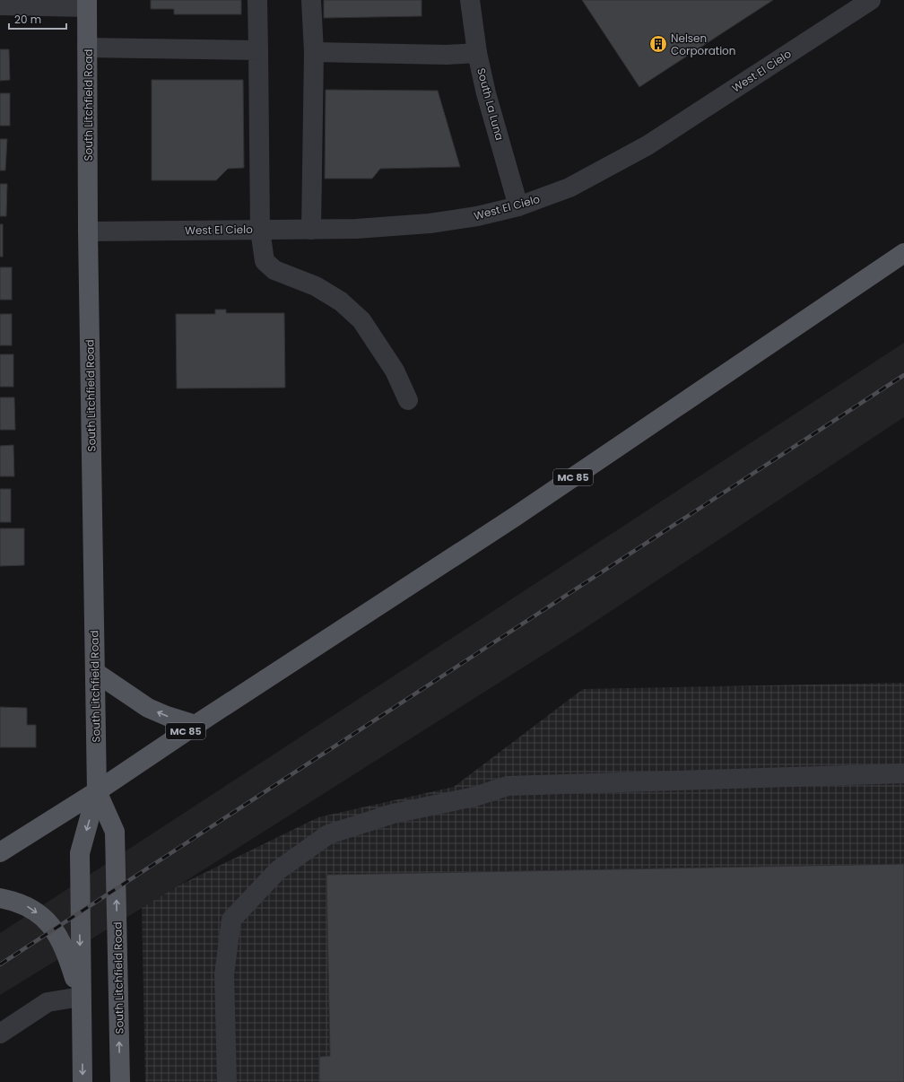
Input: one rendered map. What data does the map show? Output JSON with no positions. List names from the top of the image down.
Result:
{
  "streets": {
    "main road": ["South Litchfield Road", "MC 85"],
    "street": ["West El Cielo", "South La Luna"]
  },
  "crossings": [
    ["West El Cielo", "South La Luna"],
    ["West El Cielo", "South Litchfield Road"],
    ["South Litchfield Road", "MC 85"]
  ],
  "places": {
    "building": ["Nelsen Corporation"]
  },
  "scale_bar": "20 m"
}
